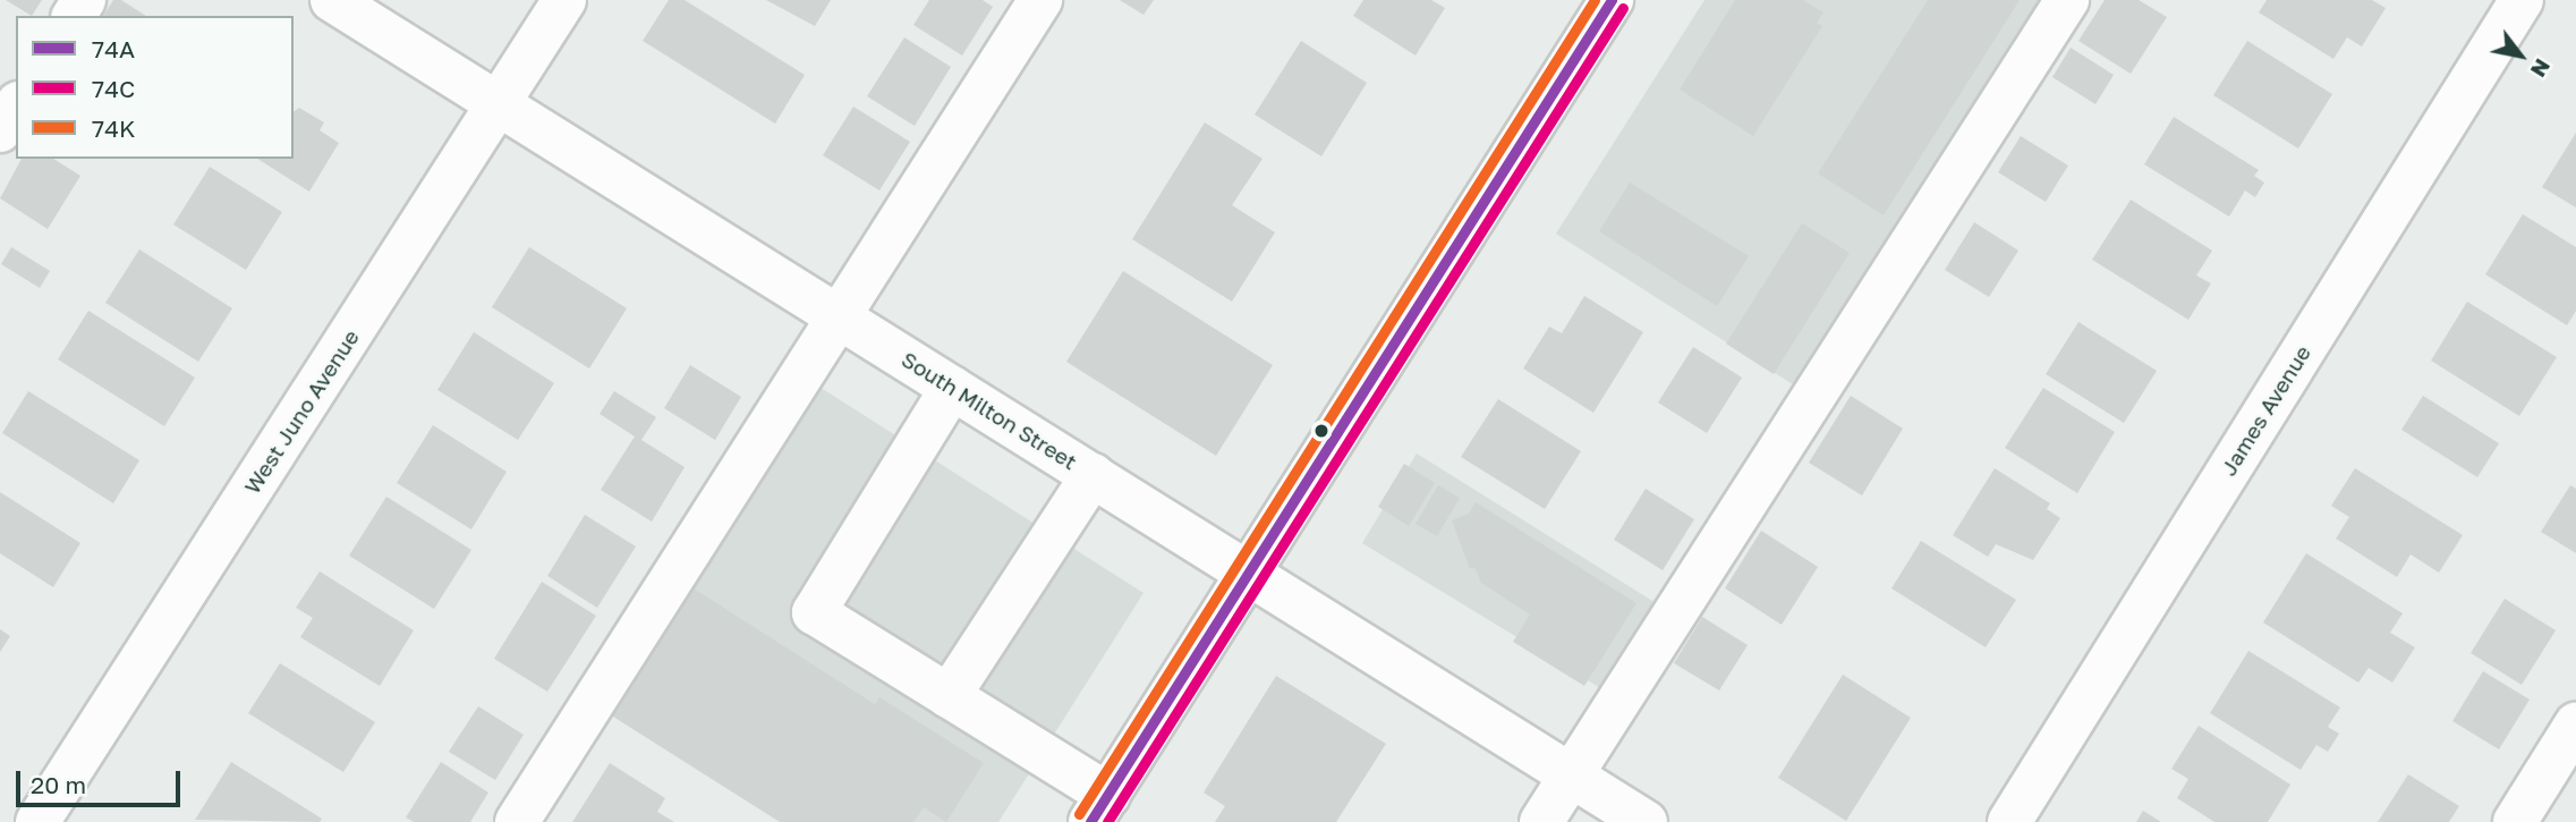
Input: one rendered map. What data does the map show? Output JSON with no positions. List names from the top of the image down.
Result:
{
  "streets": {
    "street": ["South Milton Street", "James Avenue", "West Juno Avenue"]
  },
  "crossings": [
    ["South Milton Street", "West Juno Avenue"]
  ],
  "lines": ["transit line 74A", "transit line 74K", "transit line 74C"],
  "legend": ["74A", "74C", "74K"],
  "scale_bar": "20 m",
  "north": "bottom right"
}
